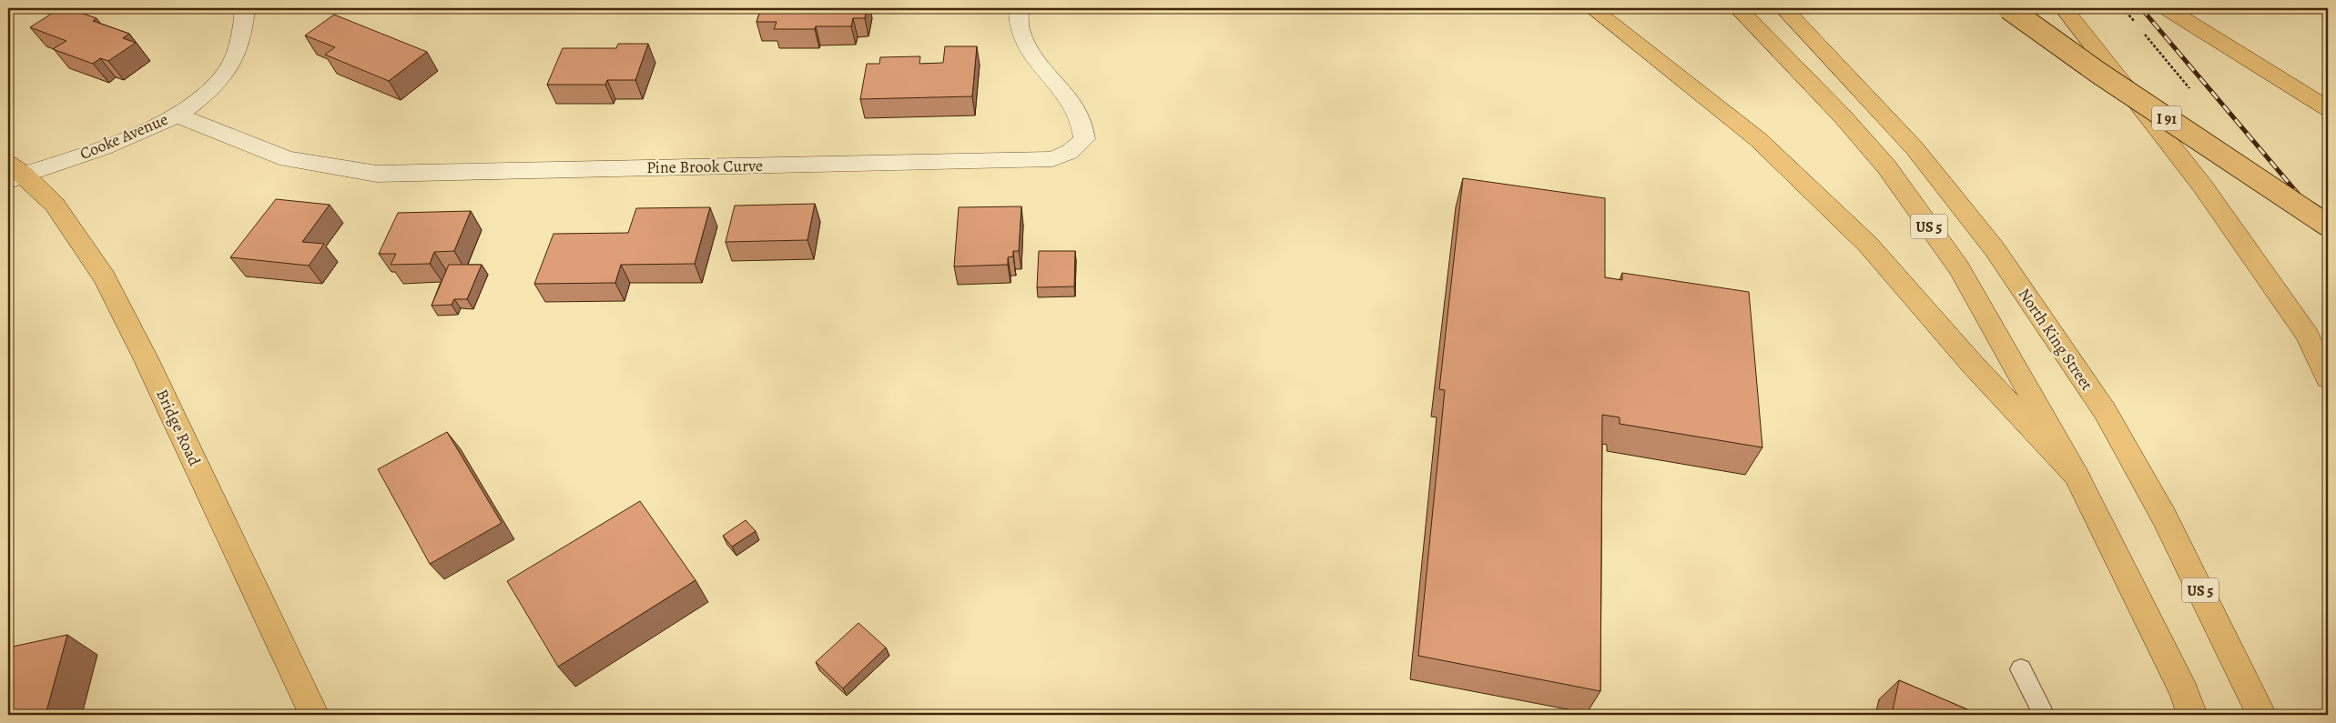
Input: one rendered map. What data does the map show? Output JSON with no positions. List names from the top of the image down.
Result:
{
  "streets": {
    "main road": [
      "I 91",
      "US 5",
      "North King Street",
      "Bridge Road"
    ],
    "street": ["Cooke Avenue", "Pine Brook Curve"]
  },
  "crossings": [
    ["Cooke Avenue", "Pine Brook Curve"],
    ["Cooke Avenue", "Bridge Road"]
  ]
}
